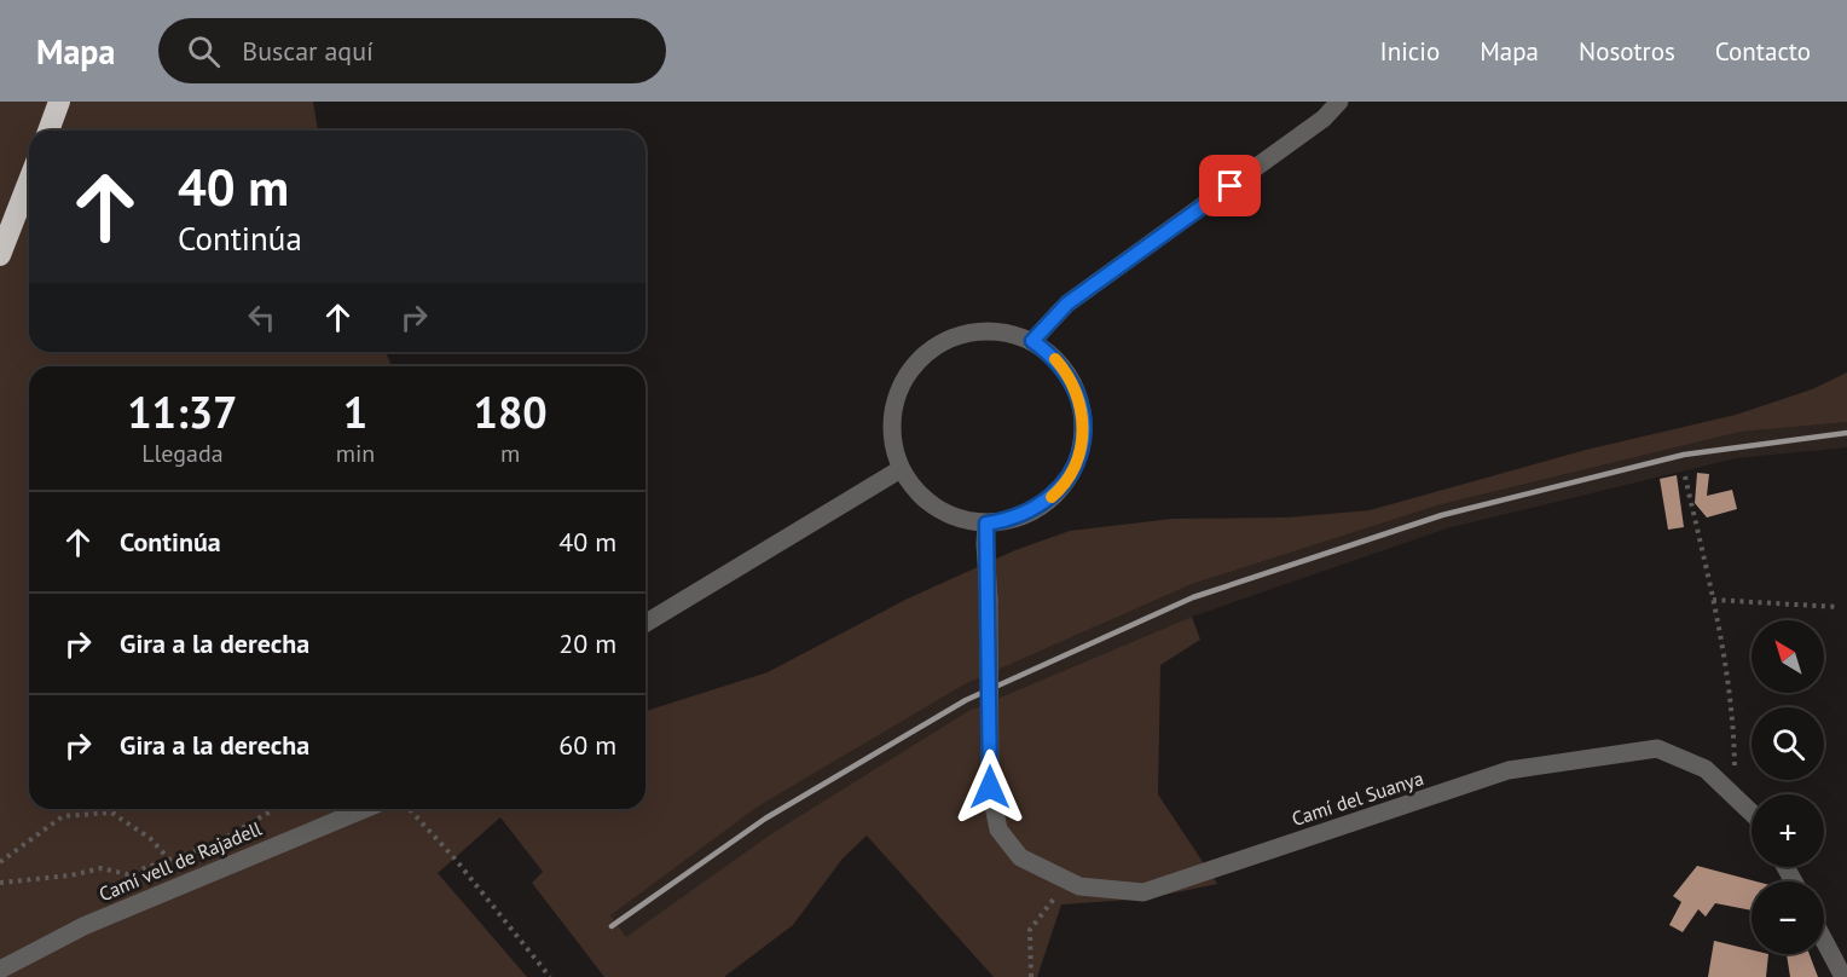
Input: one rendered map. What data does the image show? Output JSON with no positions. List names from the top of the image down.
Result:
{
  "streets": {
    "street": ["Camí del Suanya", "Camí vell de Rajadell"]
  },
  "north": "top left",
  "page": {
    "header": "Mapa",
    "search": "Buscar aquí",
    "nav": [
      "Inicio",
      "Mapa",
      "Nosotros",
      "Contacto"
    ],
    "turn": ["40 m", "Continúa"],
    "eta": [
      "11:37",
      "Llegada",
      "1",
      "min",
      "180",
      "m"
    ],
    "list": [
      {
        "name": "Continúa",
        "value": "40 m"
      },
      {
        "name": "Gira a la derecha",
        "value": "20 m"
      },
      {
        "name": "Gira a la derecha",
        "value": "60 m"
      }
    ],
    "map_buttons": ["+", "−"]
  }
}
